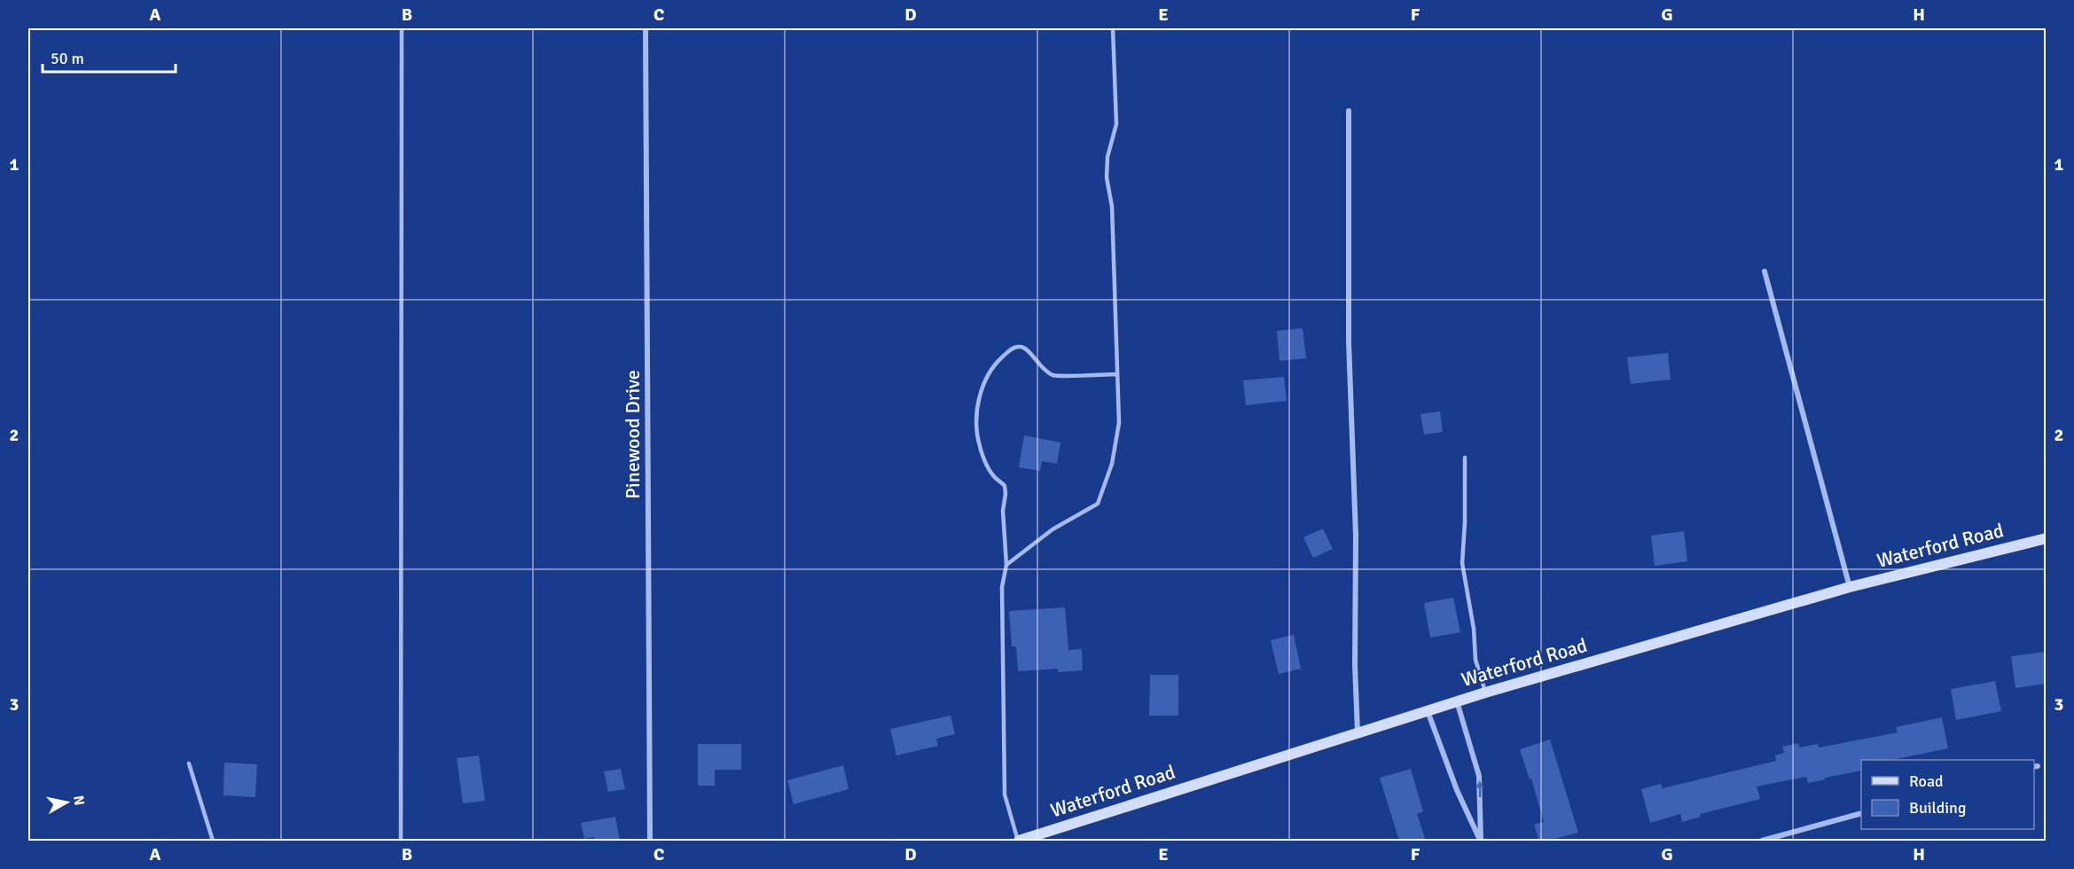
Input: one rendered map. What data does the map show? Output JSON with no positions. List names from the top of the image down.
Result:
{
  "streets": {
    "main road": ["Waterford Road"],
    "street": ["Pinewood Drive"]
  },
  "legend": ["Road", "Building"],
  "scale_bar": "50 m",
  "north": "right",
  "grid": {
    "columns": [
      "A",
      "B",
      "C",
      "D",
      "E",
      "F",
      "G",
      "H"
    ],
    "rows": ["1", "2", "3"]
  }
}
